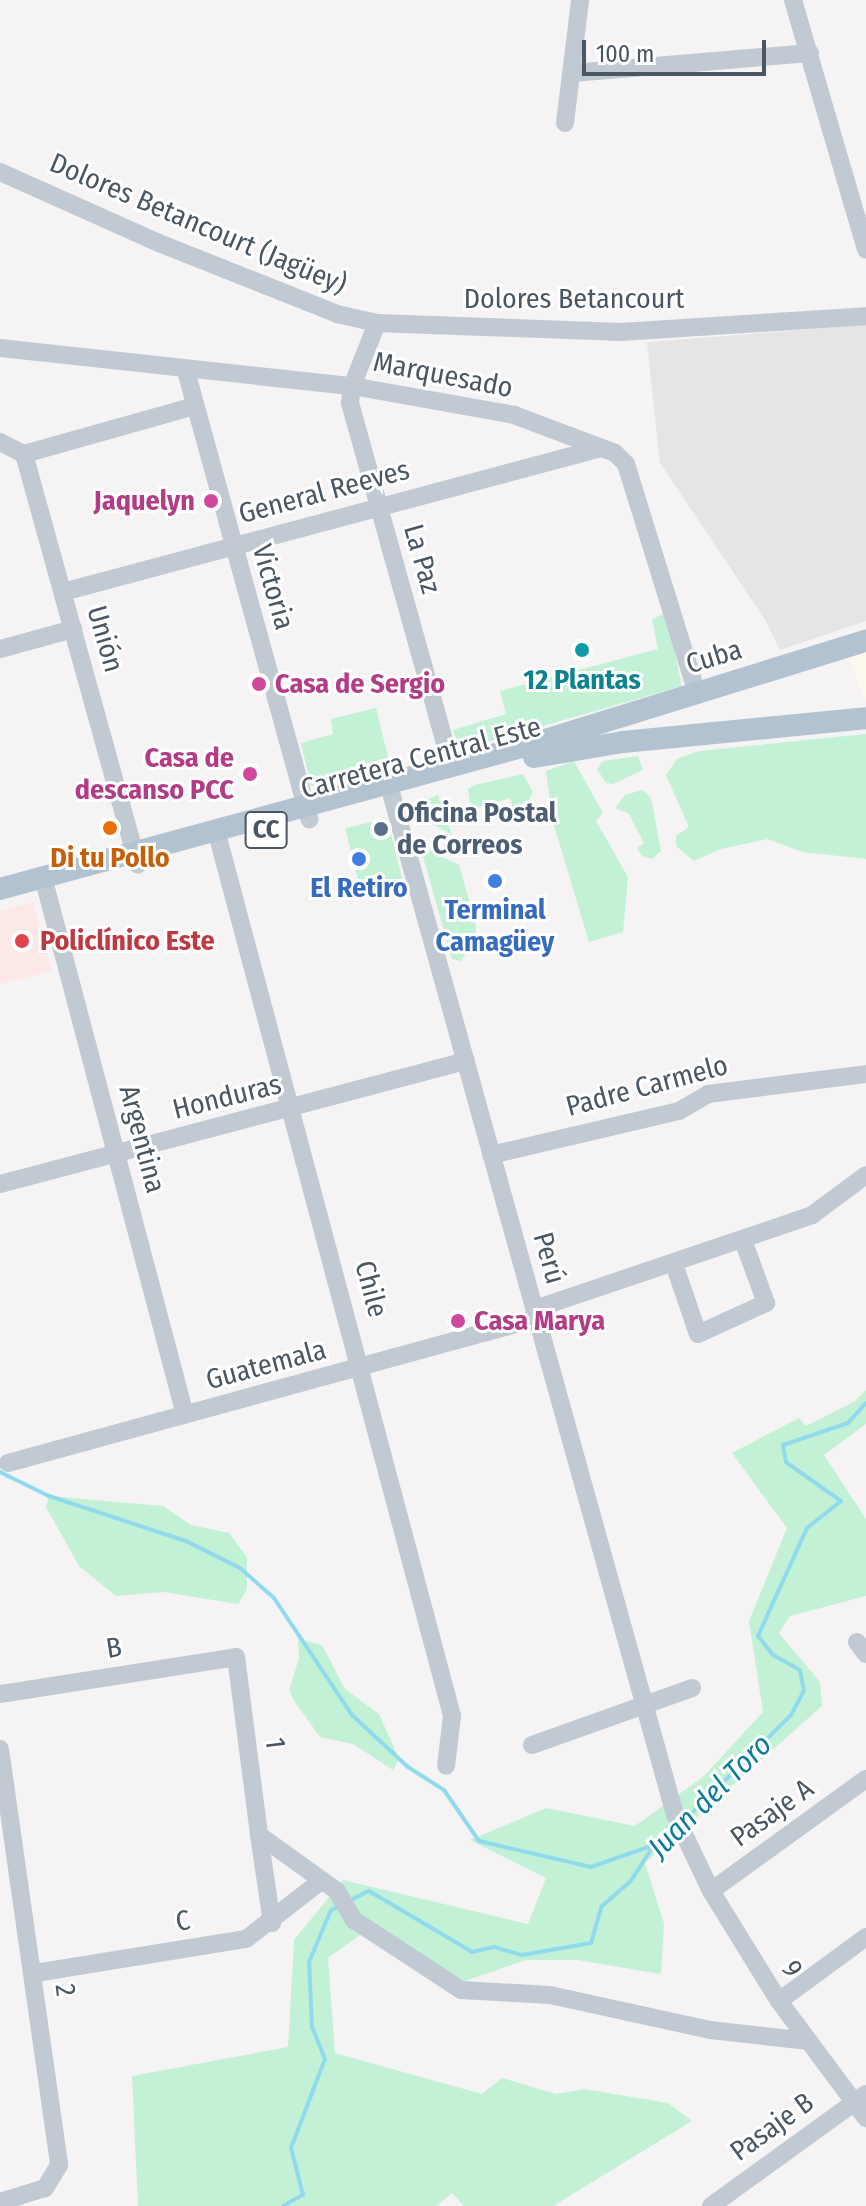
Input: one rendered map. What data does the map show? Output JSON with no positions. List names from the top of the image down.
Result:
{
  "streets": {
    "main road": ["Cuba", "Carretera Central Este", "CC"],
    "street": [
      "Dolores Betancourt (Jagüey)",
      "Dolores Betancourt",
      "Marquesado",
      "General Reeves",
      "La Paz",
      "Victoria",
      "Unión",
      "Padre Carmelo",
      "Honduras",
      "Argentina",
      "Perú",
      "Chile",
      "Guatemala",
      "B",
      "1",
      "Pasaje A",
      "C",
      "9",
      "2",
      "Pasaje B"
    ]
  },
  "crossings": [
    ["Dolores Betancourt (Jagüey)", "Dolores Betancourt"],
    ["Dolores Betancourt (Jagüey)", "La Paz"],
    ["Dolores Betancourt", "La Paz"],
    ["Marquesado", "General Reeves"],
    ["Marquesado", "La Paz"],
    ["Marquesado", "Victoria"],
    ["Marquesado", "Cuba"],
    ["General Reeves", "La Paz"],
    ["General Reeves", "Victoria"],
    ["General Reeves", "Unión"],
    ["La Paz", "Carretera Central Este"],
    ["Victoria", "Carretera Central Este"],
    ["Unión", "Carretera Central Este"],
    ["Cuba", "Carretera Central Este"],
    ["Carretera Central Este", "Argentina"],
    ["Carretera Central Este", "Perú"],
    ["Carretera Central Este", "Chile"],
    ["Padre Carmelo", "Perú"],
    ["Honduras", "Argentina"],
    ["Honduras", "Perú"],
    ["Honduras", "Chile"],
    ["Argentina", "Guatemala"],
    ["Perú", "Guatemala"],
    ["Perú", "9"],
    ["Chile", "Guatemala"],
    ["B", "1"],
    ["1", "C"],
    ["Pasaje A", "9"],
    ["C", "2"],
    ["9", "Pasaje B"]
  ],
  "water": ["Juan del Toro"],
  "places": [
    "Jaquelyn",
    "12 Plantas",
    "Casa de Sergio",
    "Casa de descanso PCC",
    "Di tu Pollo",
    "Oficina Postal de Correos",
    "El Retiro",
    "Terminal Camagüey",
    "Policlínico Este",
    "Casa Marya"
  ],
  "scale_bar": "100 m"
}
